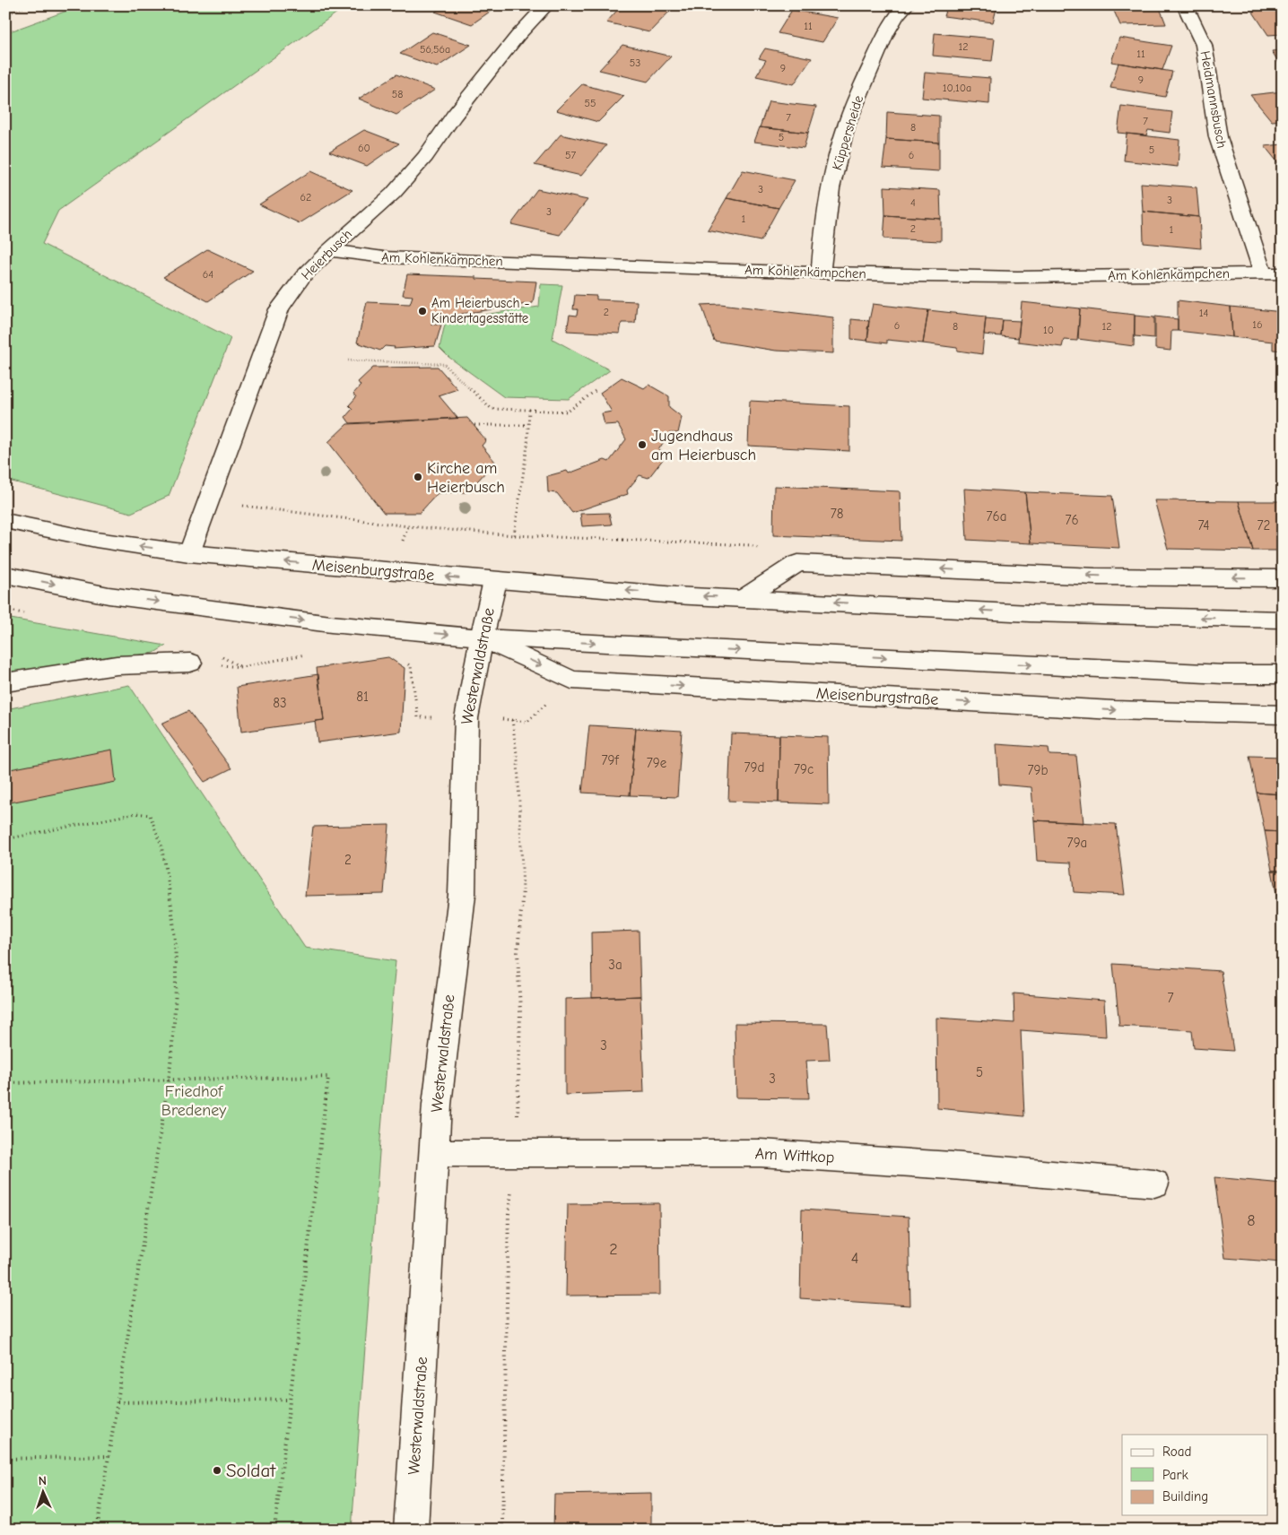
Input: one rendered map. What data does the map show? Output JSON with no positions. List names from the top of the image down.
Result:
{
  "streets": {
    "street": [
      "Heidmannsbusch",
      "Küppersheide",
      "Heierbusch",
      "Am Kohlenkämpchen",
      "Meisenburgstraße",
      "Westerwaldstraße",
      "Am Wittkop"
    ]
  },
  "crossings": [
    ["Heidmannsbusch", "Am Kohlenkämpchen"],
    ["Küppersheide", "Am Kohlenkämpchen"],
    ["Heierbusch", "Am Kohlenkämpchen"],
    ["Heierbusch", "Meisenburgstraße"],
    ["Meisenburgstraße", "Westerwaldstraße"],
    ["Westerwaldstraße", "Am Wittkop"]
  ],
  "parks": ["Friedhof Bredeney"],
  "places": [
    "Am Heierbusch - Kindertagesstätte",
    "Jugendhaus am Heierbusch",
    "Kirche am Heierbusch",
    "Soldat"
  ],
  "house_numbers": [
    "11",
    "12",
    "56,56a",
    "11",
    "53",
    "9",
    "9",
    "10,10a",
    "58",
    "55",
    "7",
    "7",
    "8",
    "5",
    "60",
    "5",
    "57",
    "6",
    "3",
    "62",
    "3",
    "4",
    "3",
    "1",
    "2",
    "1",
    "64",
    "2",
    "14",
    "16",
    "6",
    "8",
    "12",
    "10",
    "78",
    "76a",
    "76",
    "74",
    "72",
    "81",
    "83",
    "79f",
    "79e",
    "79d",
    "79c",
    "79b",
    "79a",
    "2",
    "3a",
    "7",
    "3",
    "5",
    "3",
    "8",
    "2",
    "4"
  ],
  "legend": ["Road", "Park", "Building"],
  "north": "top"
}
